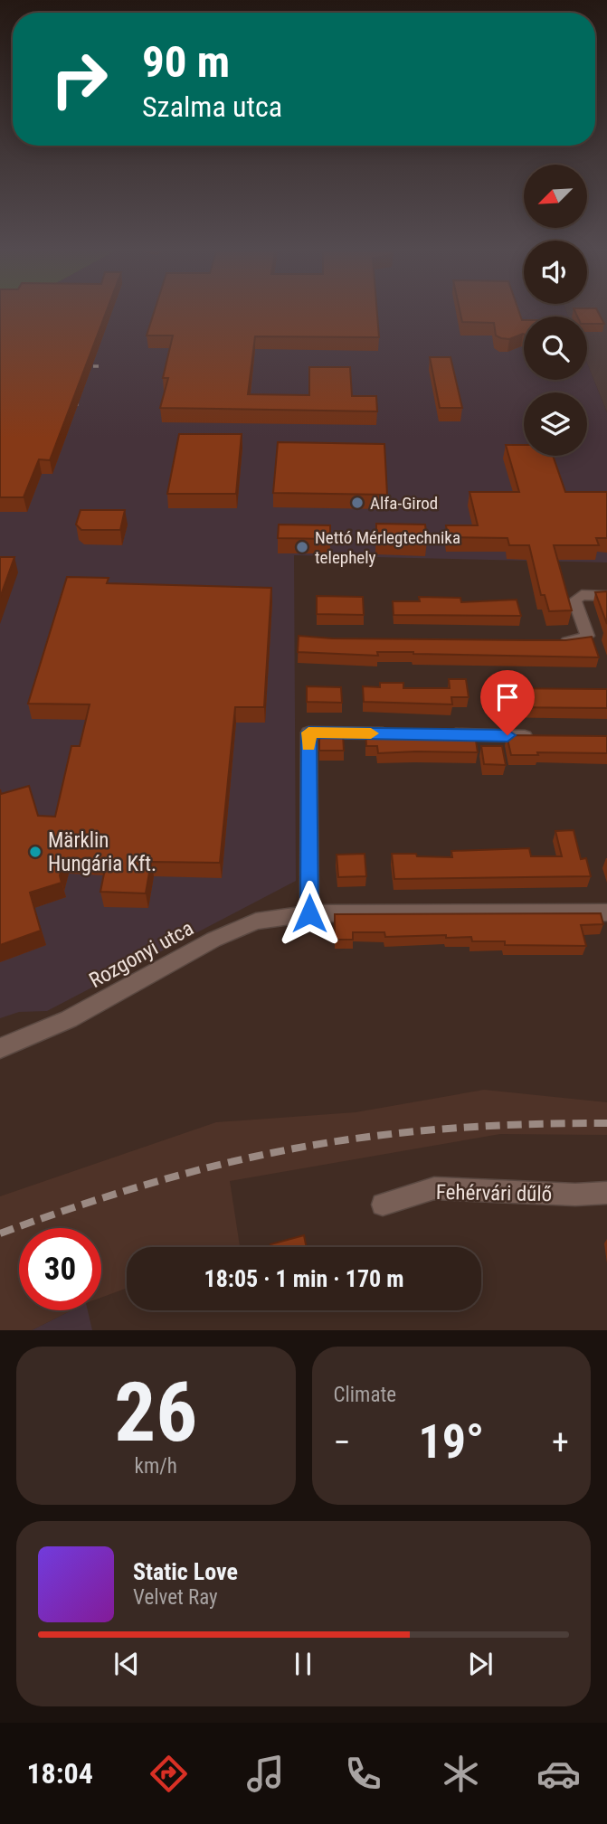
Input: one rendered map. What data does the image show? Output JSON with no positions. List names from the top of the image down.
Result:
{
  "streets": {
    "street": ["Rozgonyi utca", "Fehérvári dűlő"]
  },
  "places": ["Alfa-Girod", "Nettó Mérlegtechnika telephely", "Märklin Hungária Kft."],
  "north": "bottom left",
  "page": {
    "turn": ["90 m", "Szalma utca"],
    "limit": "30",
    "trip": "18:05 · 1 min · 170 m",
    "tile": [
      ["26", "km/h"],
      "Climate"
    ],
    "heat": ["−", "19°", "+"],
    "song": ["Static Love", "Velvet Ray"],
    "tabs": "18:04"
  }
}
